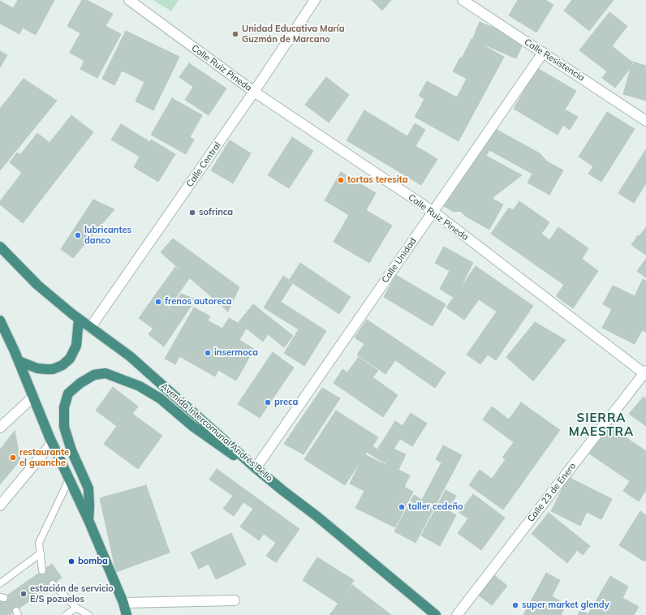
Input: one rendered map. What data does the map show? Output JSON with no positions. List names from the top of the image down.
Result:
{
  "streets": {
    "highway": ["Avenida Intercomunal Andrés Bello"],
    "street": [
      "Calle Resistencia",
      "Calle Ruiz Pineda",
      "Calle Central",
      "Calle Unidad",
      "Calle 23 de Enero"
    ]
  },
  "crossings": [
    ["Calle Resistencia", "Calle Unidad"],
    ["Calle Ruiz Pineda", "Calle Central"],
    ["Calle Ruiz Pineda", "Calle Unidad"],
    ["Calle Ruiz Pineda", "Calle 23 de Enero"],
    ["Calle Central", "Avenida Intercomunal Andrés Bello"],
    ["Calle Unidad", "Avenida Intercomunal Andrés Bello"]
  ],
  "districts": ["SIERRA MAESTRA"],
  "places": [
    "Unidad Educativa María Guzmán de Marcano",
    "tortas teresita",
    "sofrinca",
    "lubricantes danco",
    "frenos autoreca",
    "insermoca",
    "preca",
    "restaurante el guanche",
    "taller cedeño",
    "bomba",
    "estación de servicio E/S pozuelos",
    "super market glendy"
  ]
}
